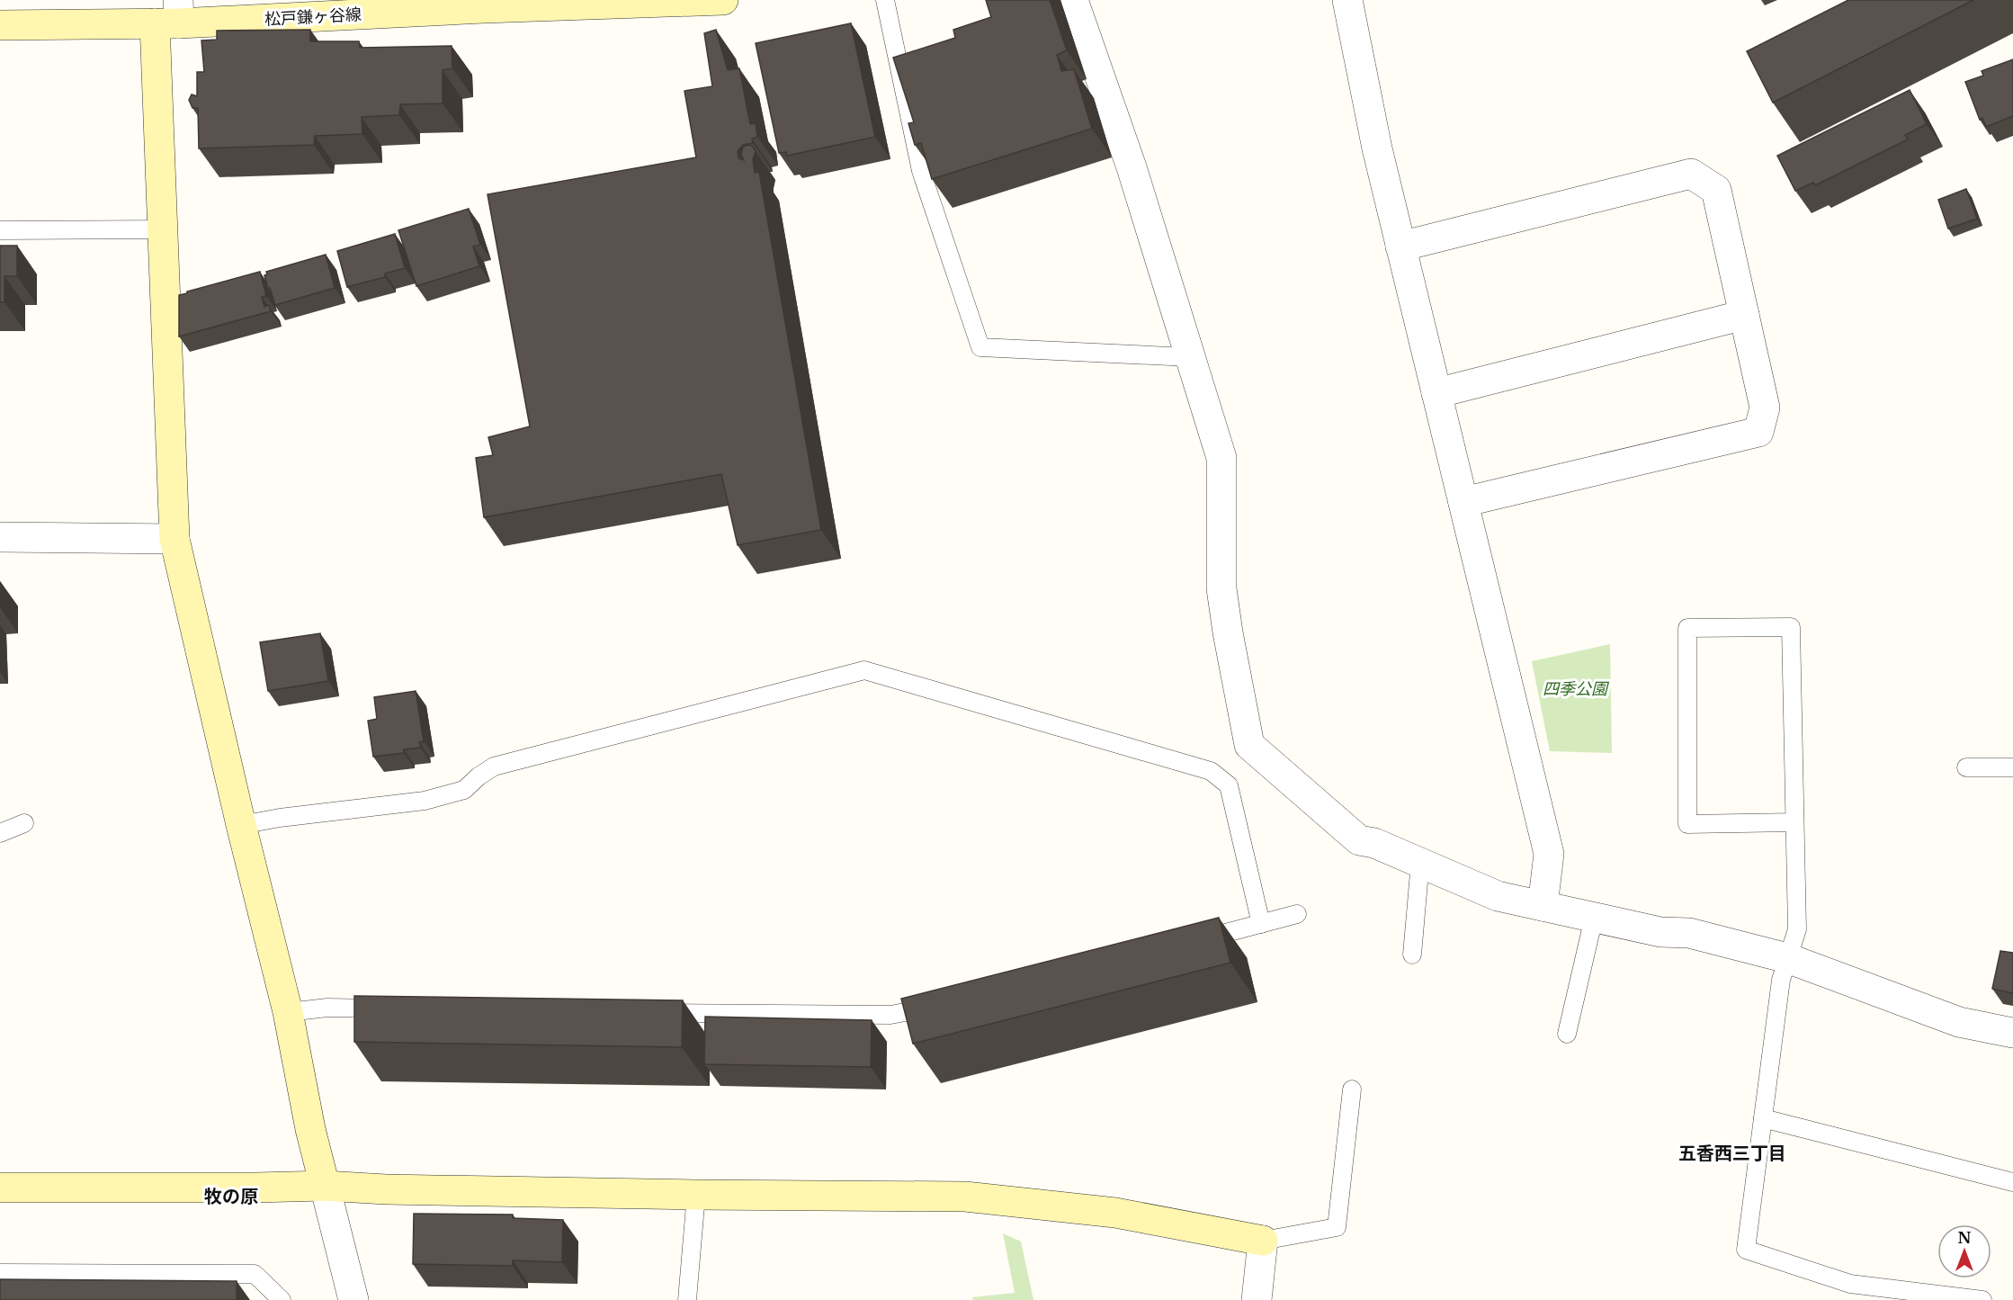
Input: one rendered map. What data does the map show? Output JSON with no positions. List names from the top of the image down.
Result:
{
  "streets": {
    "street": ["松戸鎌ヶ谷線"]
  },
  "districts": ["五香西三丁目", "牧の原"],
  "parks": ["四季公園"],
  "north": "top"
}
